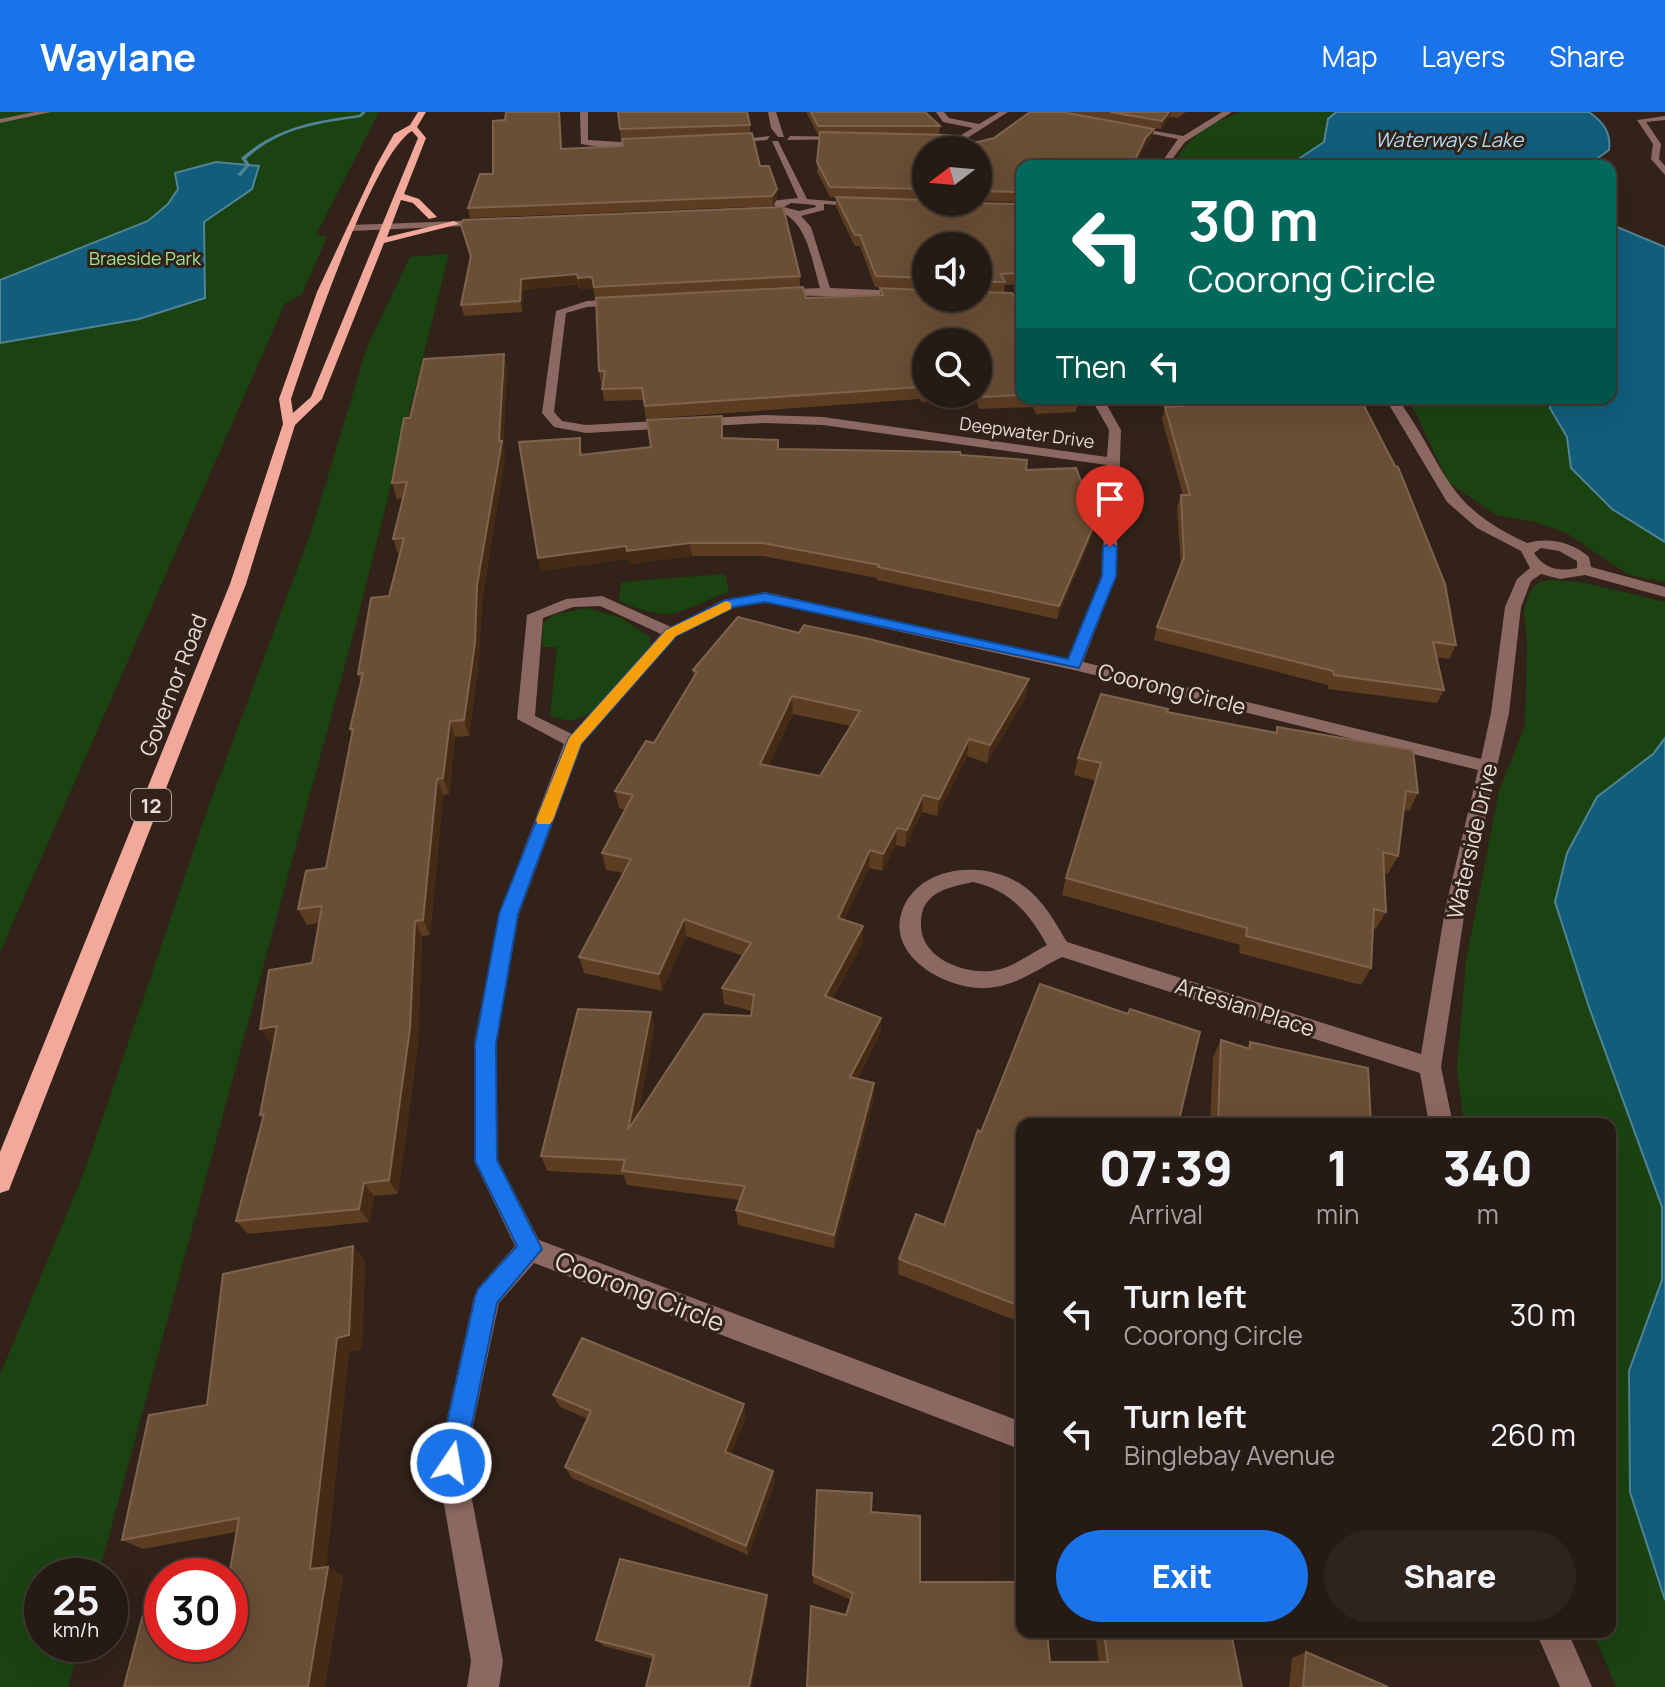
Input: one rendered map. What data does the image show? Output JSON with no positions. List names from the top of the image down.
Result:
{
  "streets": {
    "main road": ["Governor Road", "12"],
    "street": [
      "Deepwater Drive",
      "Coorong Circle",
      "Waterside Drive",
      "Artesian Place"
    ]
  },
  "crossings": [
    ["Coorong Circle", "Waterside Drive"],
    ["Waterside Drive", "Artesian Place"]
  ],
  "water": ["Waterways Lake"],
  "parks": ["Braeside Park"],
  "north": "left",
  "page": {
    "header": "Waylane",
    "nav": ["Map", "Layers", "Share"],
    "turn": ["30 m", "Coorong Circle"],
    "then": "Then",
    "eta": [
      "07:39",
      "Arrival",
      "1",
      "min",
      "340",
      "m"
    ],
    "list": [
      {
        "name": "Turn left",
        "note": "Coorong Circle",
        "value": "30 m"
      },
      {
        "name": "Turn left",
        "note": "Binglebay Avenue",
        "value": "260 m"
      }
    ],
    "buttons": ["Exit", "Share"],
    "speed": "25 km/h",
    "limit": "30"
  }
}
